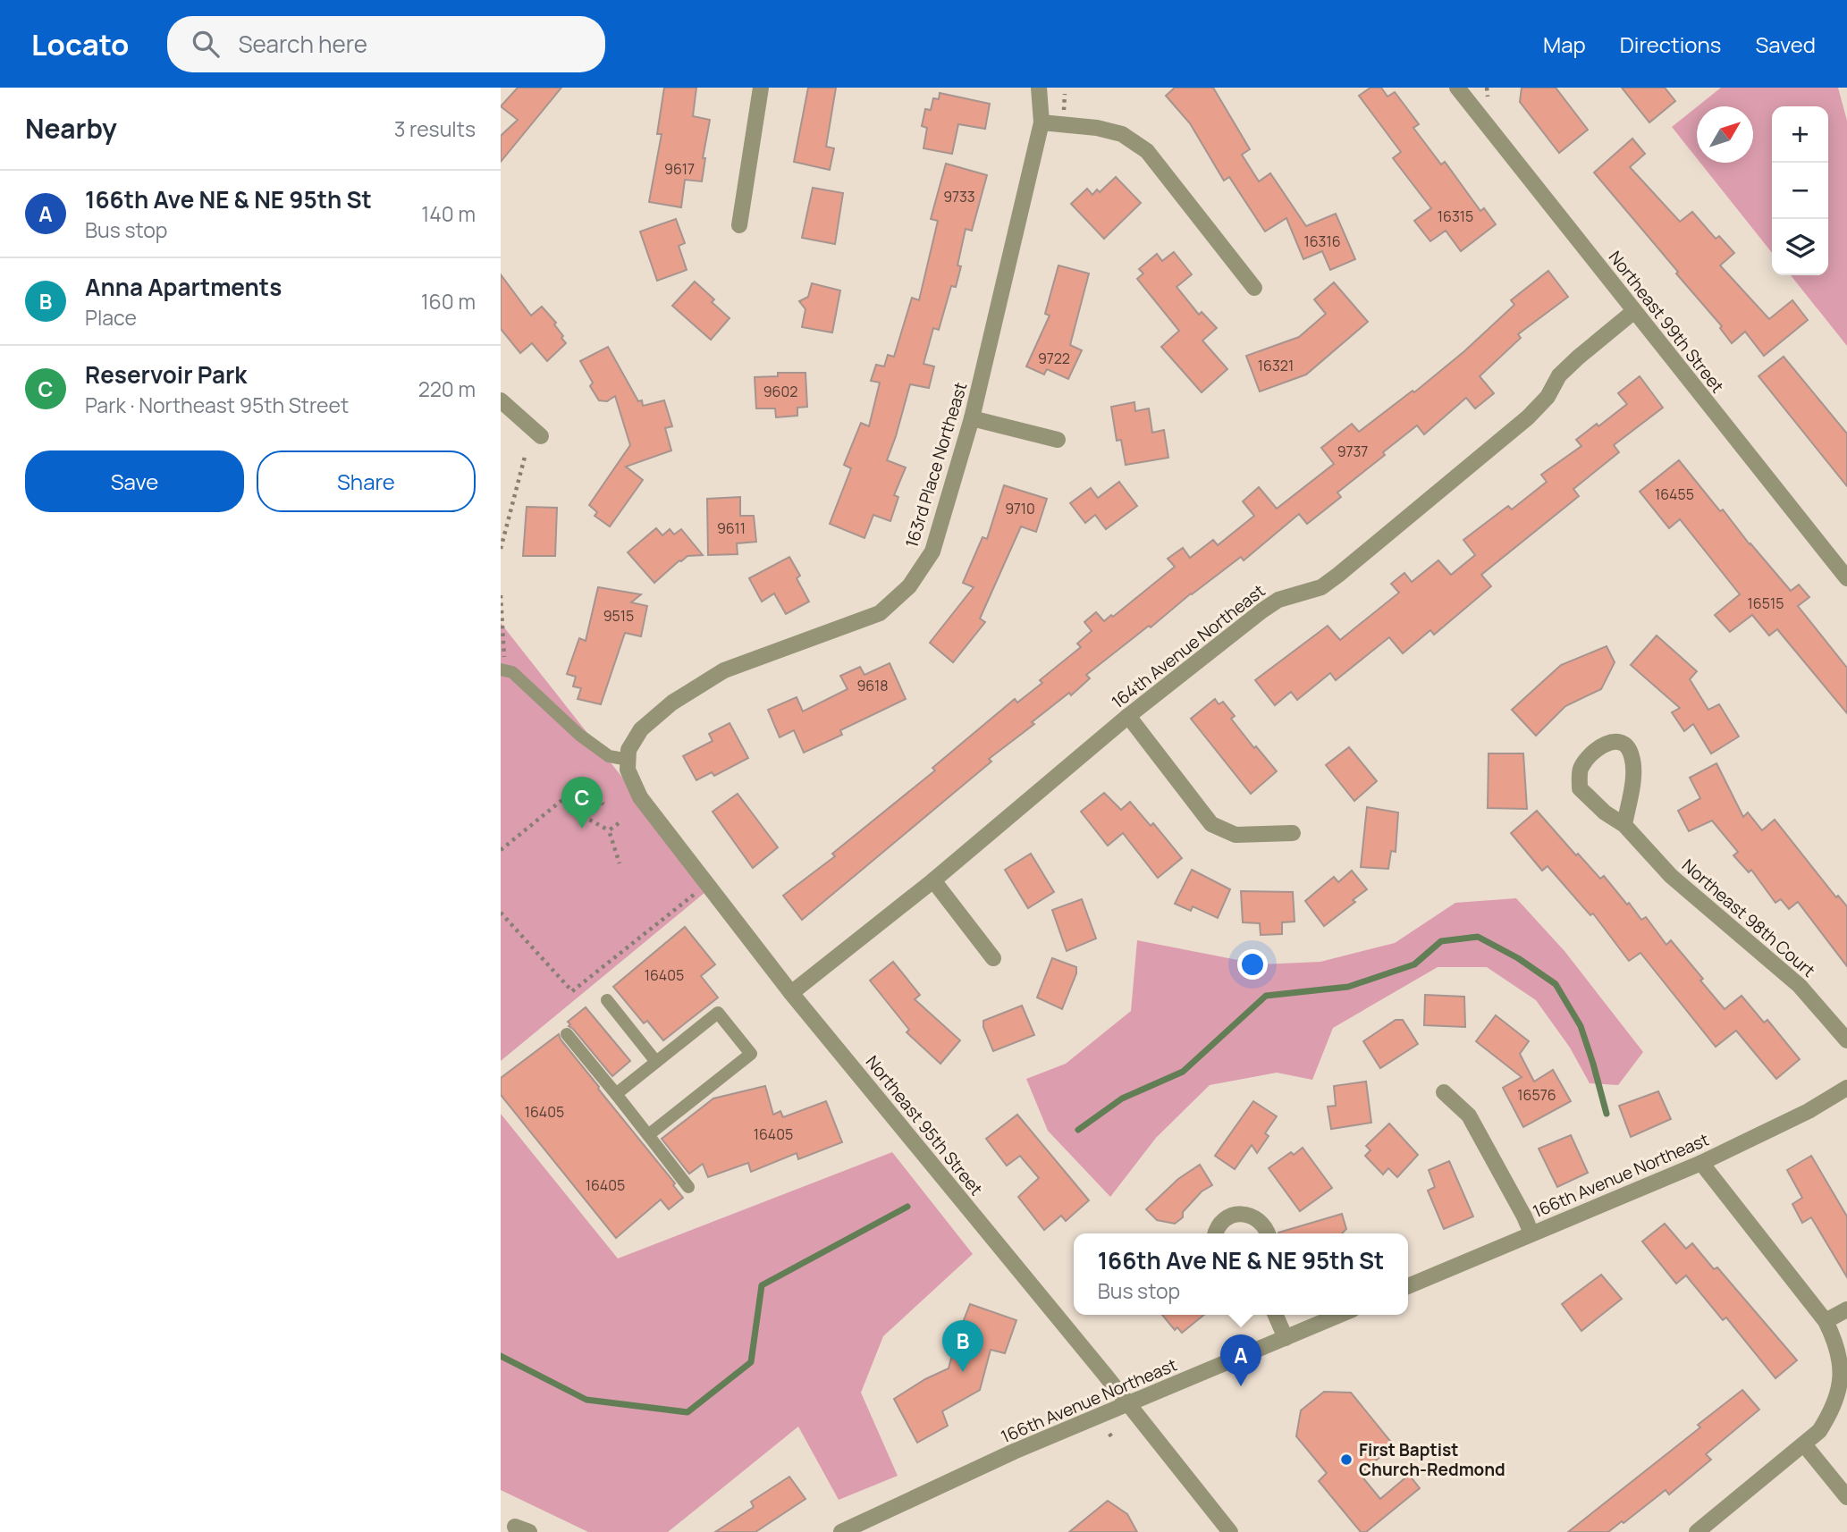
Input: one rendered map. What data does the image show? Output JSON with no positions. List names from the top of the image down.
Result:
{
  "streets": {
    "street": [
      "Northeast 99th Street",
      "163rd Place Northeast",
      "164th Avenue Northeast",
      "Northeast 98th Court",
      "Northeast 95th Street",
      "166th Avenue Northeast"
    ]
  },
  "crossings": [
    ["Northeast 99th Street", "164th Avenue Northeast"],
    ["163rd Place Northeast", "Northeast 95th Street"],
    ["164th Avenue Northeast", "Northeast 95th Street"],
    ["Northeast 95th Street", "166th Avenue Northeast"]
  ],
  "places": ["First Baptist Church-Redmond"],
  "house_numbers": [
    "9617",
    "9733",
    "16315",
    "16316",
    "9722",
    "16321",
    "9602",
    "9737",
    "16455",
    "9710",
    "9611",
    "16515",
    "9515",
    "9618",
    "16405",
    "16576",
    "16405",
    "16405",
    "16405"
  ],
  "north": "top right",
  "page": {
    "header": "Locato",
    "search": "Search here",
    "nav": ["Map", "Directions", "Saved"],
    "heading": ["Nearby", "3 results"],
    "map_buttons": ["+", "−"],
    "list": [
      {
        "mark": "A",
        "name": "166th Ave NE & NE 95th St",
        "note": "Bus stop",
        "value": "140 m"
      },
      {
        "mark": "B",
        "name": "Anna Apartments",
        "note": "Place",
        "value": "160 m"
      },
      {
        "mark": "C",
        "name": "Reservoir Park",
        "note": "Park · Northeast 95th Street",
        "value": "220 m"
      }
    ],
    "buttons": ["Save", "Share"],
    "pins": ["C", "B", "A"],
    "popup": ["166th Ave NE & NE 95th St", "Bus stop"]
  }
}
